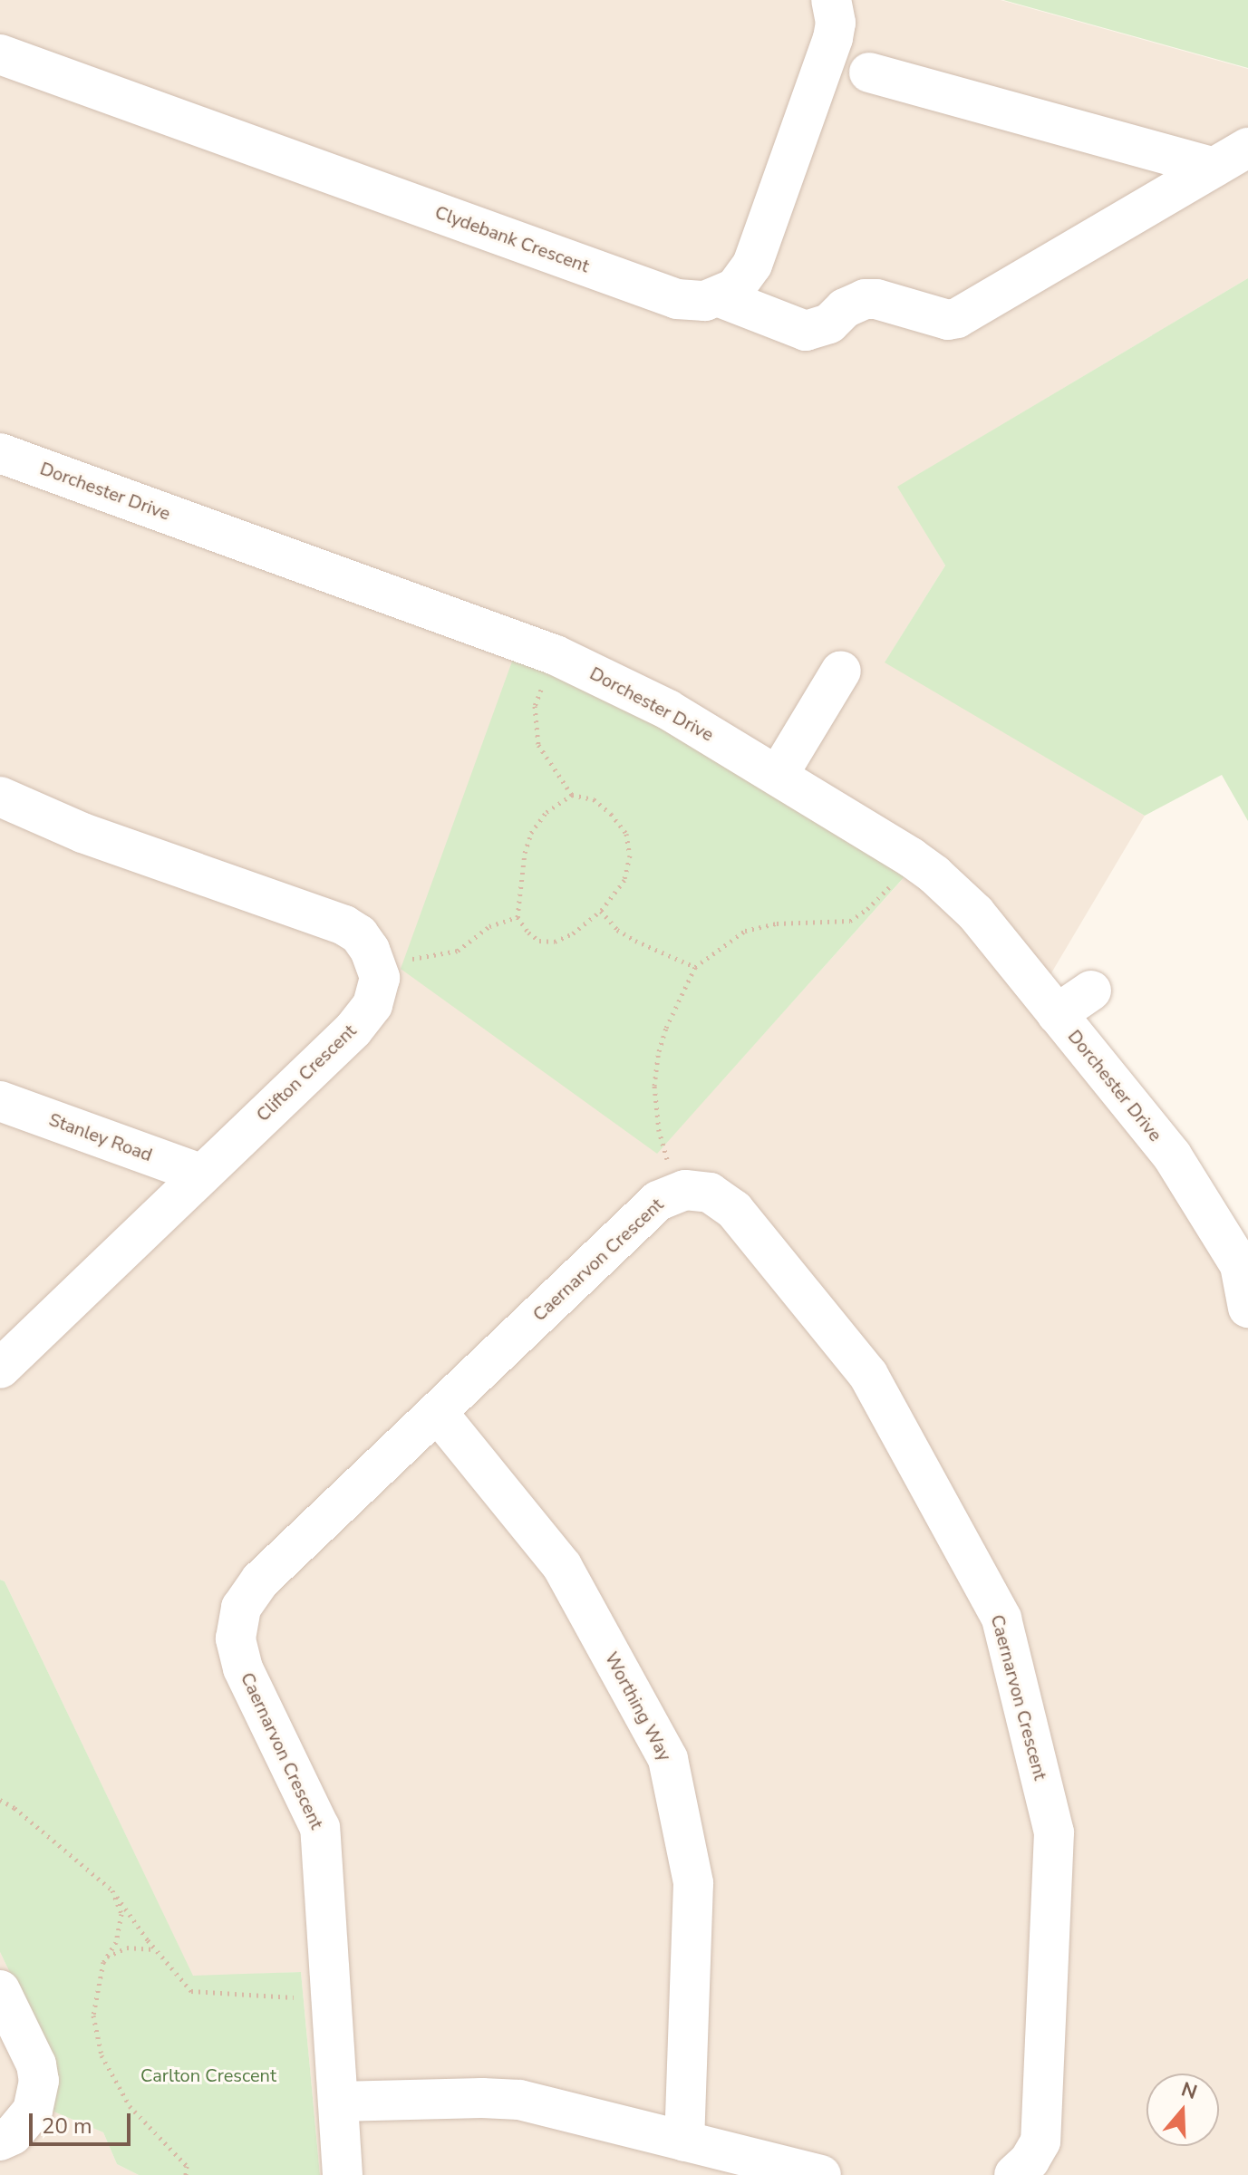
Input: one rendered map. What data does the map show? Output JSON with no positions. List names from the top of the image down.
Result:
{
  "streets": {
    "street": [
      "Clydebank Crescent",
      "Dorchester Drive",
      "Clifton Crescent",
      "Stanley Road",
      "Caernarvon Crescent",
      "Worthing Way"
    ]
  },
  "crossings": [
    ["Clifton Crescent", "Stanley Road"],
    ["Caernarvon Crescent", "Worthing Way"]
  ],
  "parks": ["Carlton Crescent"],
  "scale_bar": "20 m",
  "north": "top"
}
